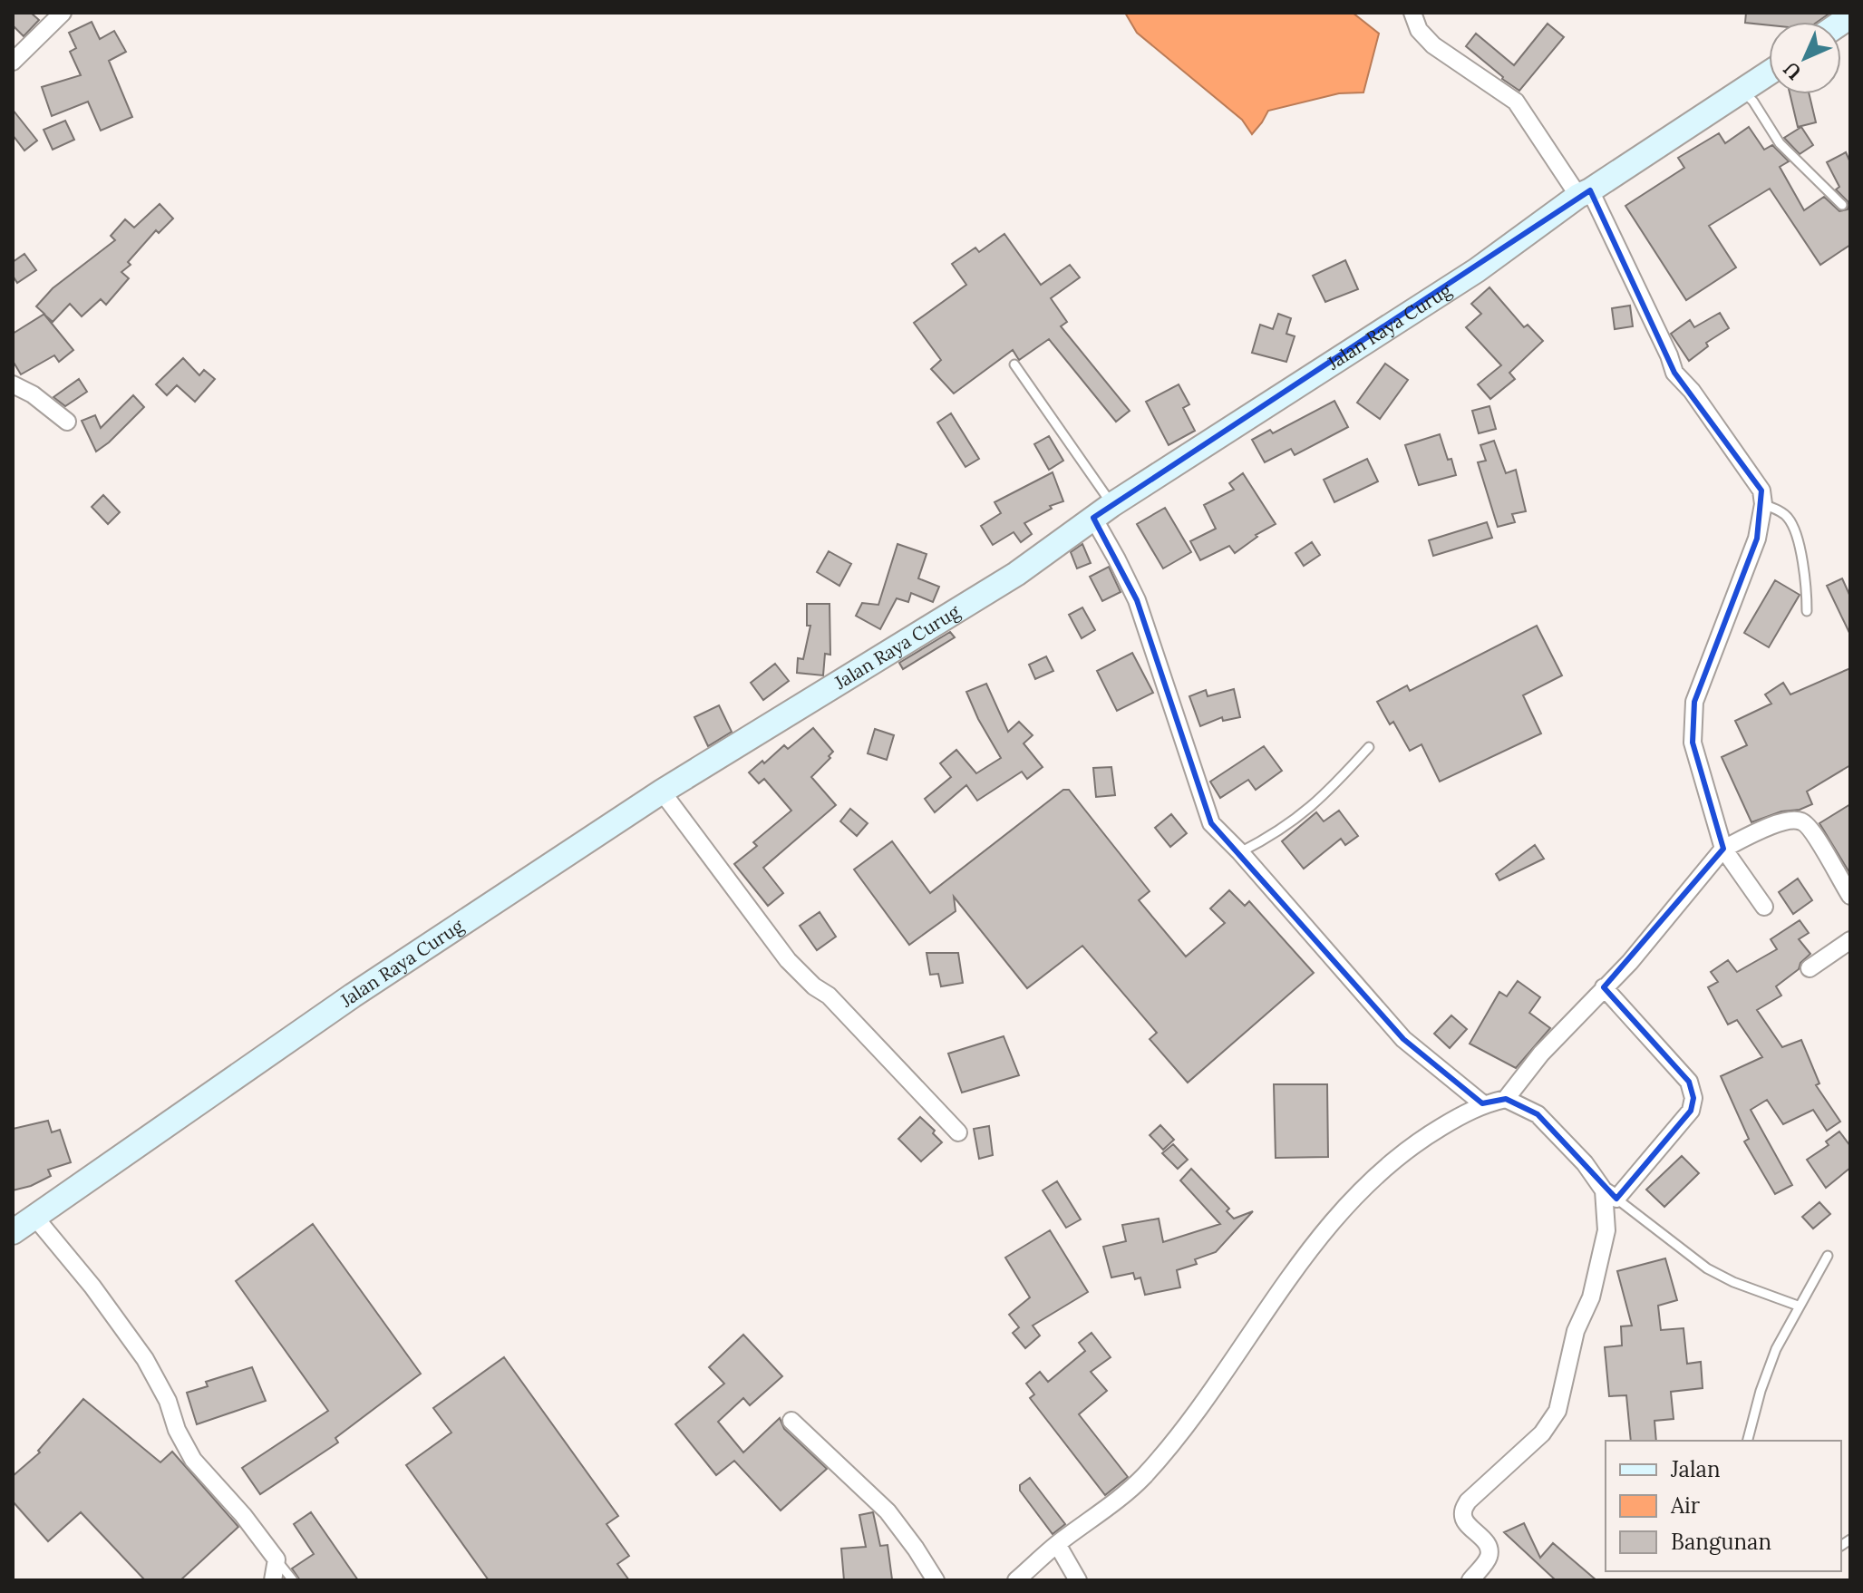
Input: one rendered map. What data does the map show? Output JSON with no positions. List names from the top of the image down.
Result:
{
  "streets": {
    "street": ["Jalan Raya Curug"]
  },
  "legend": ["Jalan", "Air", "Bangunan"],
  "north": "bottom left"
}
